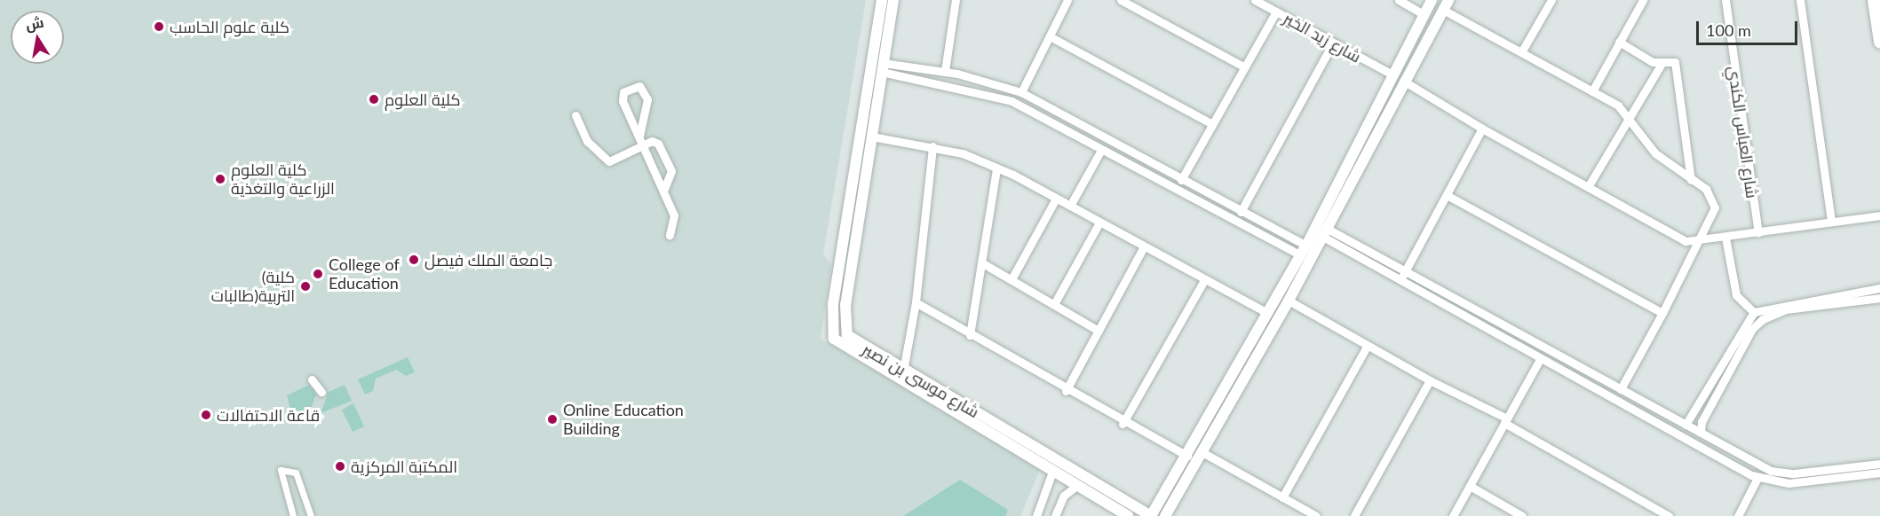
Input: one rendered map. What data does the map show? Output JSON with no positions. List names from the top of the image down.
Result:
{
  "streets": {
    "street": ["شارع زيد الخير", "شارع العباس الكندي", "شارع موسى بن نصير"]
  },
  "places": [
    "كلية علوم الحاسب",
    "كلية العلوم",
    "كلية العلوم الزراعية والتغذية",
    "جامعة الملك فيصل",
    "College of Education",
    "(كلية التربية(طالبات",
    "قاعة الاحتفالات",
    "Online Education Building",
    "المكتبة المركزية"
  ],
  "scale_bar": "100 m",
  "north": "top"
}
